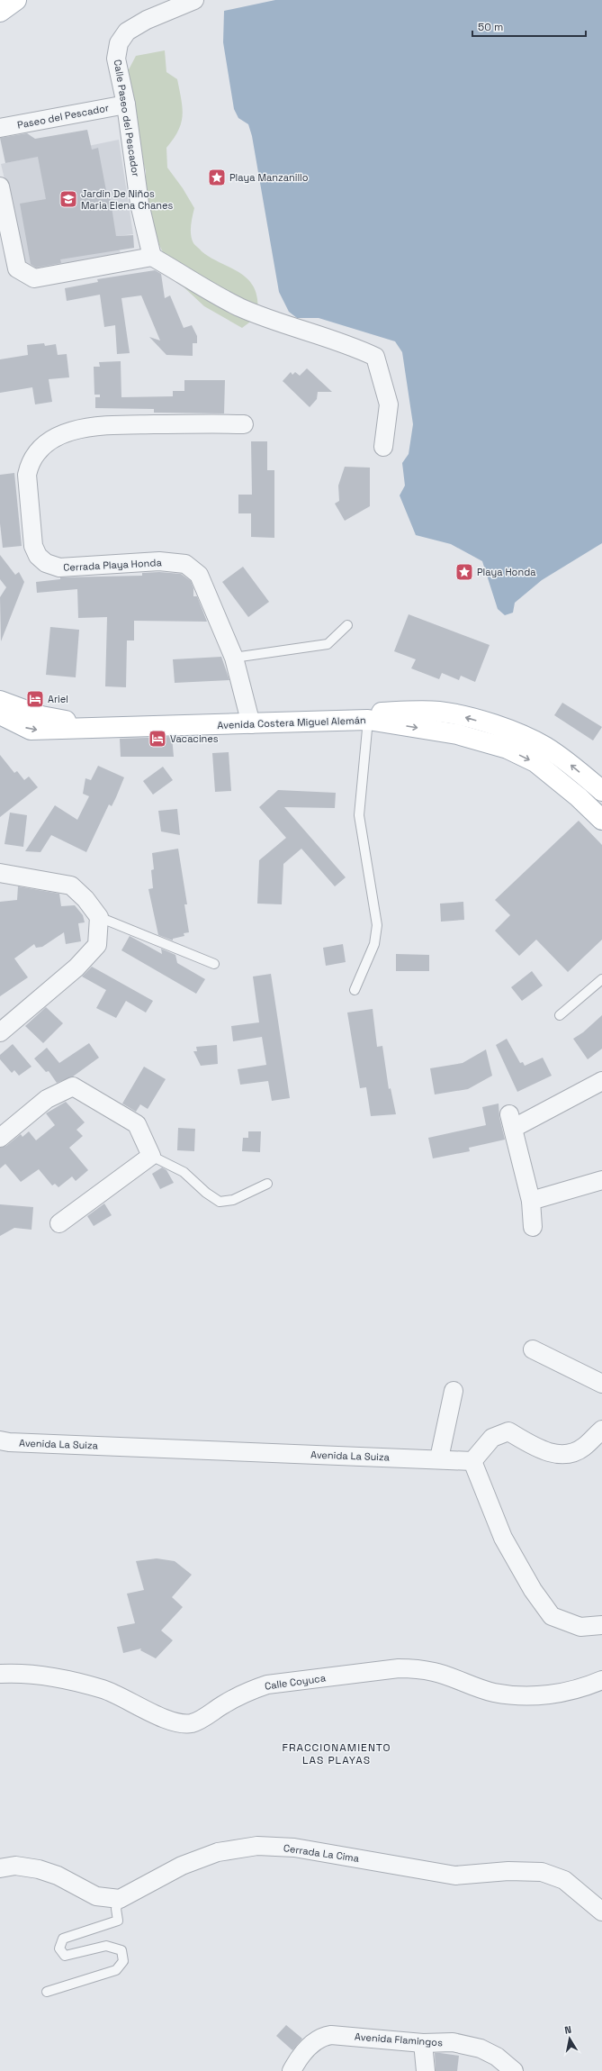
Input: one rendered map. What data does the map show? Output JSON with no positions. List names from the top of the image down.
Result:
{
  "streets": {
    "main road": ["Avenida Costera Miguel Alemán"],
    "street": [
      "Paseo del Pescador",
      "Calle Paseo del Pescador",
      "Cerrada Playa Honda",
      "Avenida La Suiza",
      "Calle Coyuca",
      "Cerrada La Cima",
      "Avenida Flamingos"
    ]
  },
  "crossings": [
    ["Paseo del Pescador", "Calle Paseo del Pescador"],
    ["Cerrada Playa Honda", "Avenida Costera Miguel Alemán"]
  ],
  "districts": ["FRACCIONAMIENTO LAS PLAYAS"],
  "places": {
    "place": ["Playa Manzanillo", "Playa Honda"],
    "school or university": ["Jardin De Niños Maria Elena Chanes"],
    "hotel": ["Ariel", "Vacacines"]
  },
  "scale_bar": "50 m",
  "north": "top"
}
